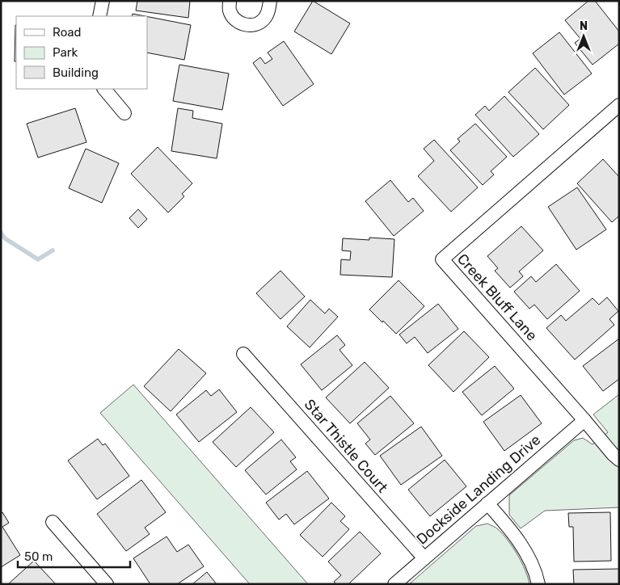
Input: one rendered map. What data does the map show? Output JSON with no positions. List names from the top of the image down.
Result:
{
  "streets": {
    "street": ["Creek Bluff Lane", "Star Thistle Court", "Dockside Landing Drive"]
  },
  "crossings": [
    ["Creek Bluff Lane", "Dockside Landing Drive"],
    ["Star Thistle Court", "Dockside Landing Drive"]
  ],
  "legend": ["Road", "Park", "Building"],
  "scale_bar": "50 m",
  "north": "top"
}
